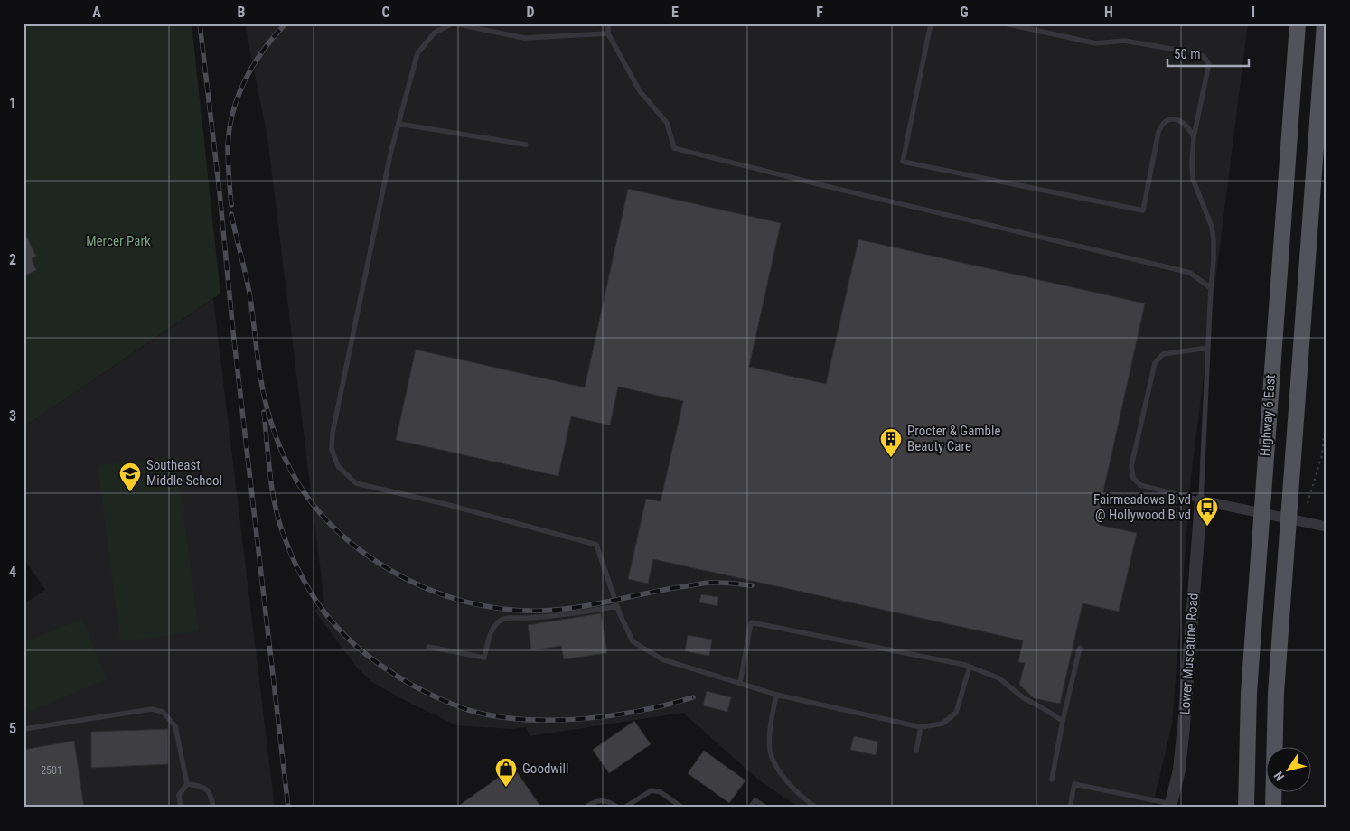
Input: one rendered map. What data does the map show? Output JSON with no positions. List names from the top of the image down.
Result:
{
  "streets": {
    "main road": ["Highway 6 East"],
    "street": ["Lower Muscatine Road"]
  },
  "parks": ["Mercer Park"],
  "places": {
    "building": ["Procter & Gamble Beauty Care"],
    "school or university": ["Southeast Middle School"],
    "bus stop": ["Fairmeadows Blvd @ Hollywood Blvd"],
    "shop": ["Goodwill"]
  },
  "house_numbers": ["2501"],
  "scale_bar": "50 m",
  "north": "bottom left",
  "grid": {
    "columns": [
      "A",
      "B",
      "C",
      "D",
      "E",
      "F",
      "G",
      "H",
      "I"
    ],
    "rows": [
      "1",
      "2",
      "3",
      "4",
      "5"
    ]
  }
}
